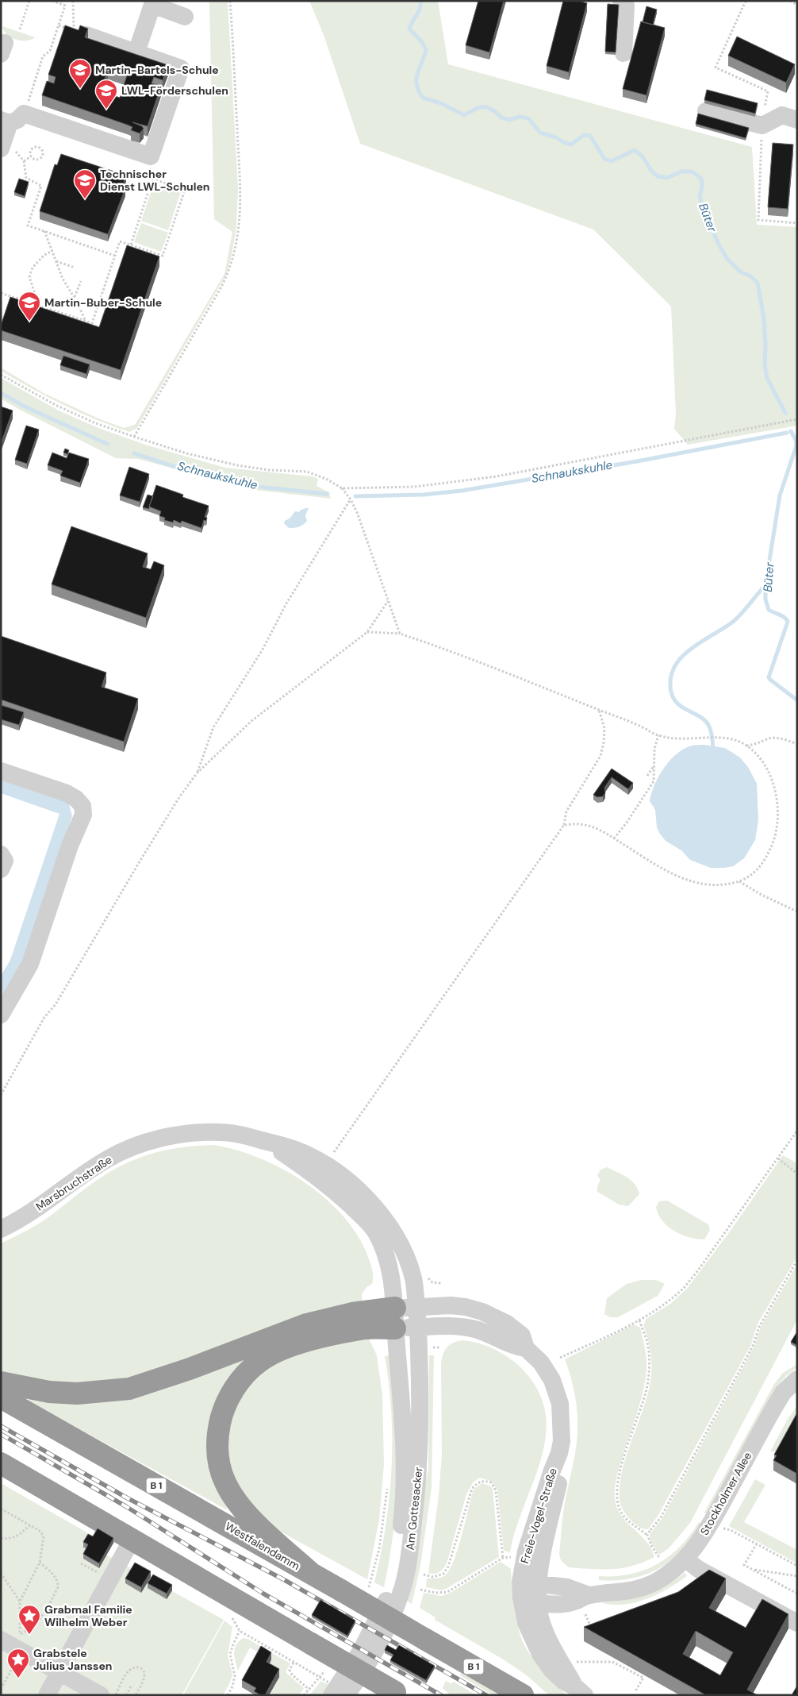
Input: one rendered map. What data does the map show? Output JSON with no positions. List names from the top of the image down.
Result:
{
  "streets": {
    "highway": ["B 1", "Westfalendamm"],
    "street": ["Marsbruchstraße", "Stockholmer Allee", "Am Gottesacker"]
  },
  "crossings": [
    ["Marsbruchstraße", "Am Gottesacker"]
  ],
  "water": ["Büter", "Schnaukskuhle"],
  "places": {
    "school or university": [
      "Martin-Bartels-Schule",
      "LWL-Förderschulen",
      "Technischer Dienst LWL-Schulen",
      "Martin-Buber-Schule"
    ],
    "place": ["Grabmal Familie Wilhelm Weber", "Grabstele Julius Janssen"]
  }
}
